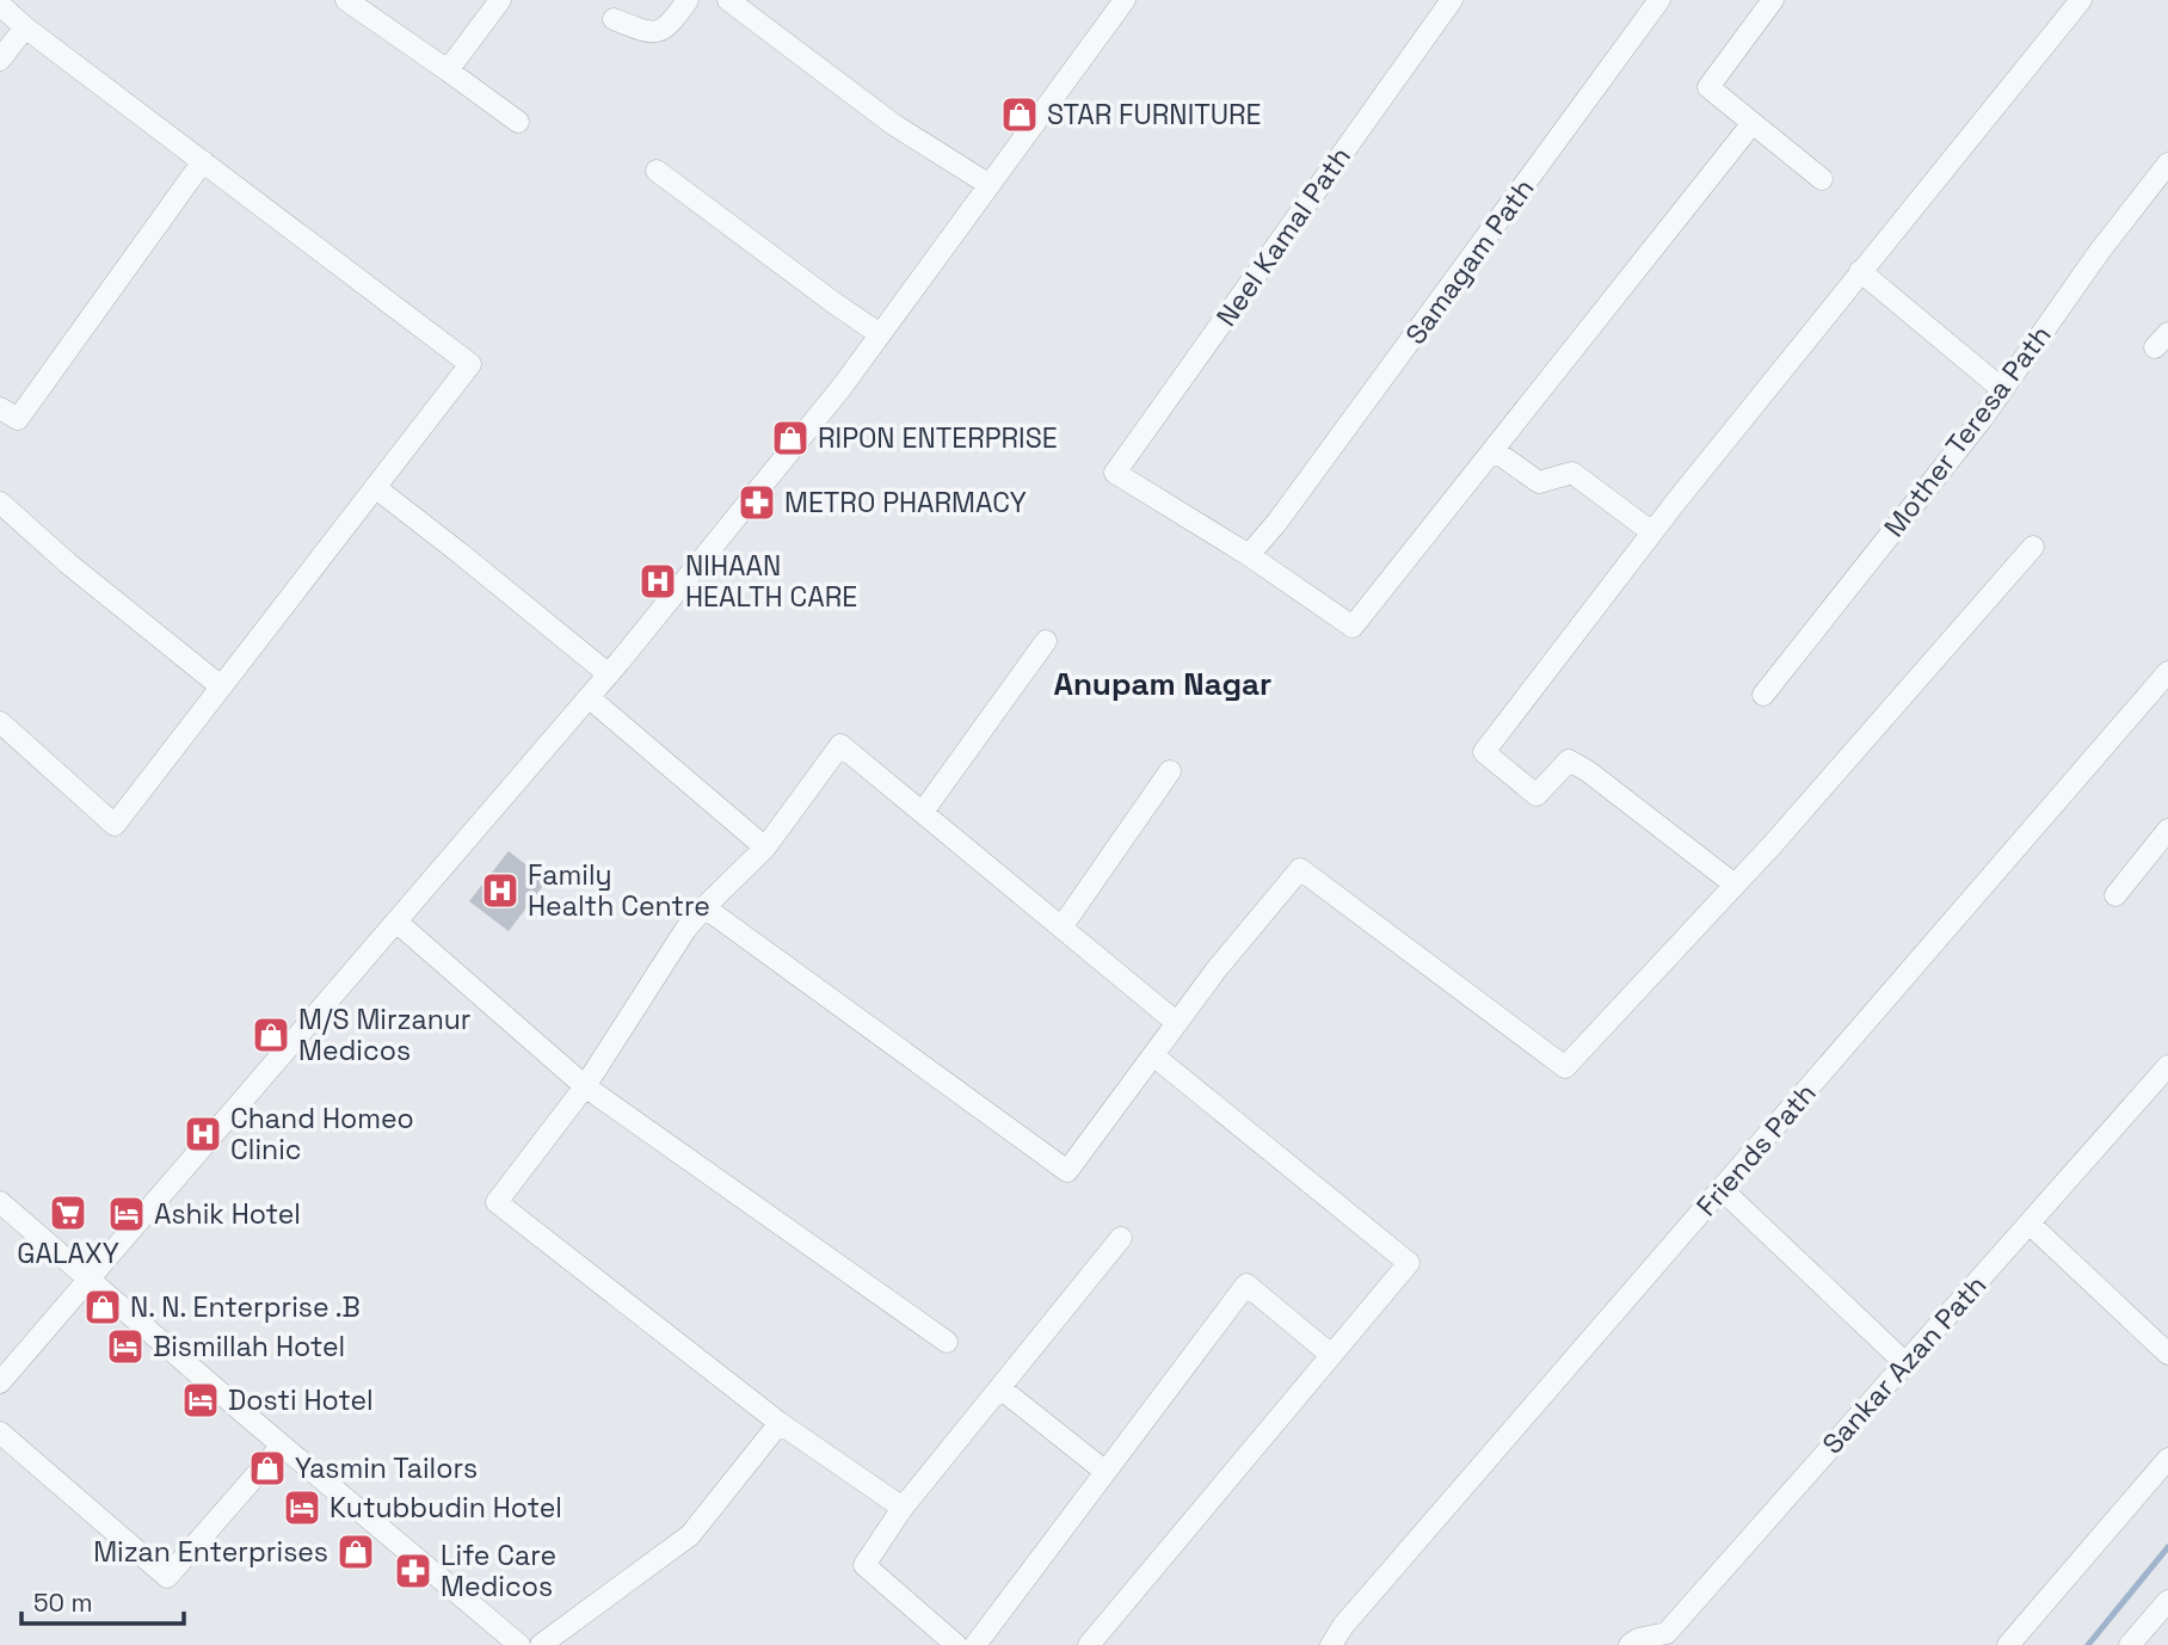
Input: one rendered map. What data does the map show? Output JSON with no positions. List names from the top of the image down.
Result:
{
  "streets": {
    "street": [
      "Neel Kamal Path",
      "Samagam Path",
      "Mother Teresa Path",
      "Friends Path",
      "Sankar Azan Path"
    ]
  },
  "crossings": [
    ["Neel Kamal Path", "Samagam Path"]
  ],
  "districts": ["Anupam Nagar"],
  "places": {
    "shop": [
      "STAR FURNITURE",
      "RIPON ENTERPRISE",
      "M/S Mirzanur Medicos",
      "N. N. Enterprise .B",
      "Yasmin Tailors",
      "Mizan Enterprises"
    ],
    "pharmacy": ["METRO PHARMACY", "Life Care Medicos"],
    "hospital": ["NIHAAN HEALTH CARE", "Family Health Centre", "Chand Homeo Clinic"],
    "supermarket": ["GALAXY"],
    "hotel": [
      "Ashik Hotel",
      "Bismillah Hotel",
      "Dosti Hotel",
      "Kutubbudin Hotel"
    ]
  },
  "scale_bar": "50 m"
}
